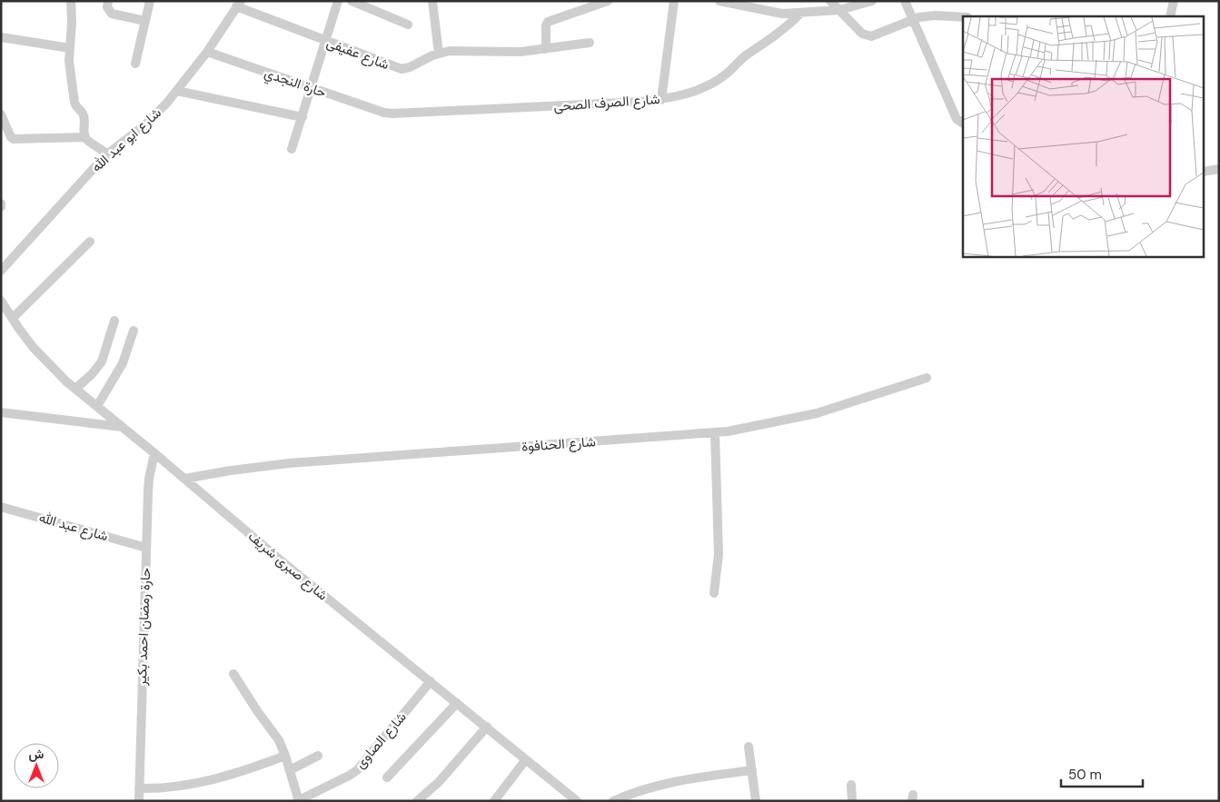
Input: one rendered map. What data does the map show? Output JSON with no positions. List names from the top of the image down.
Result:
{
  "streets": {
    "street": [
      "شارع عفيفى",
      "حارة النجدي",
      "شارع الصرف الصحى",
      "شارع ابو عبد الله",
      "شارع الحنافوة",
      "شارع عبد الله",
      "شارع صبرى شريف",
      "حارة رمضان احمد بكير",
      "شارع الصاوى"
    ]
  },
  "crossings": [
    ["شارع عفيفى", "شارع ابو عبد الله"],
    ["حارة النجدي", "شارع الصرف الصحى"],
    ["حارة النجدي", "شارع ابو عبد الله"],
    ["شارع الحنافوة", "شارع صبرى شريف"],
    ["شارع عبد الله", "حارة رمضان احمد بكير"],
    ["شارع صبرى شريف", "حارة رمضان احمد بكير"],
    ["شارع صبرى شريف", "شارع الصاوى"]
  ],
  "scale_bar": "50 m",
  "north": "top"
}
